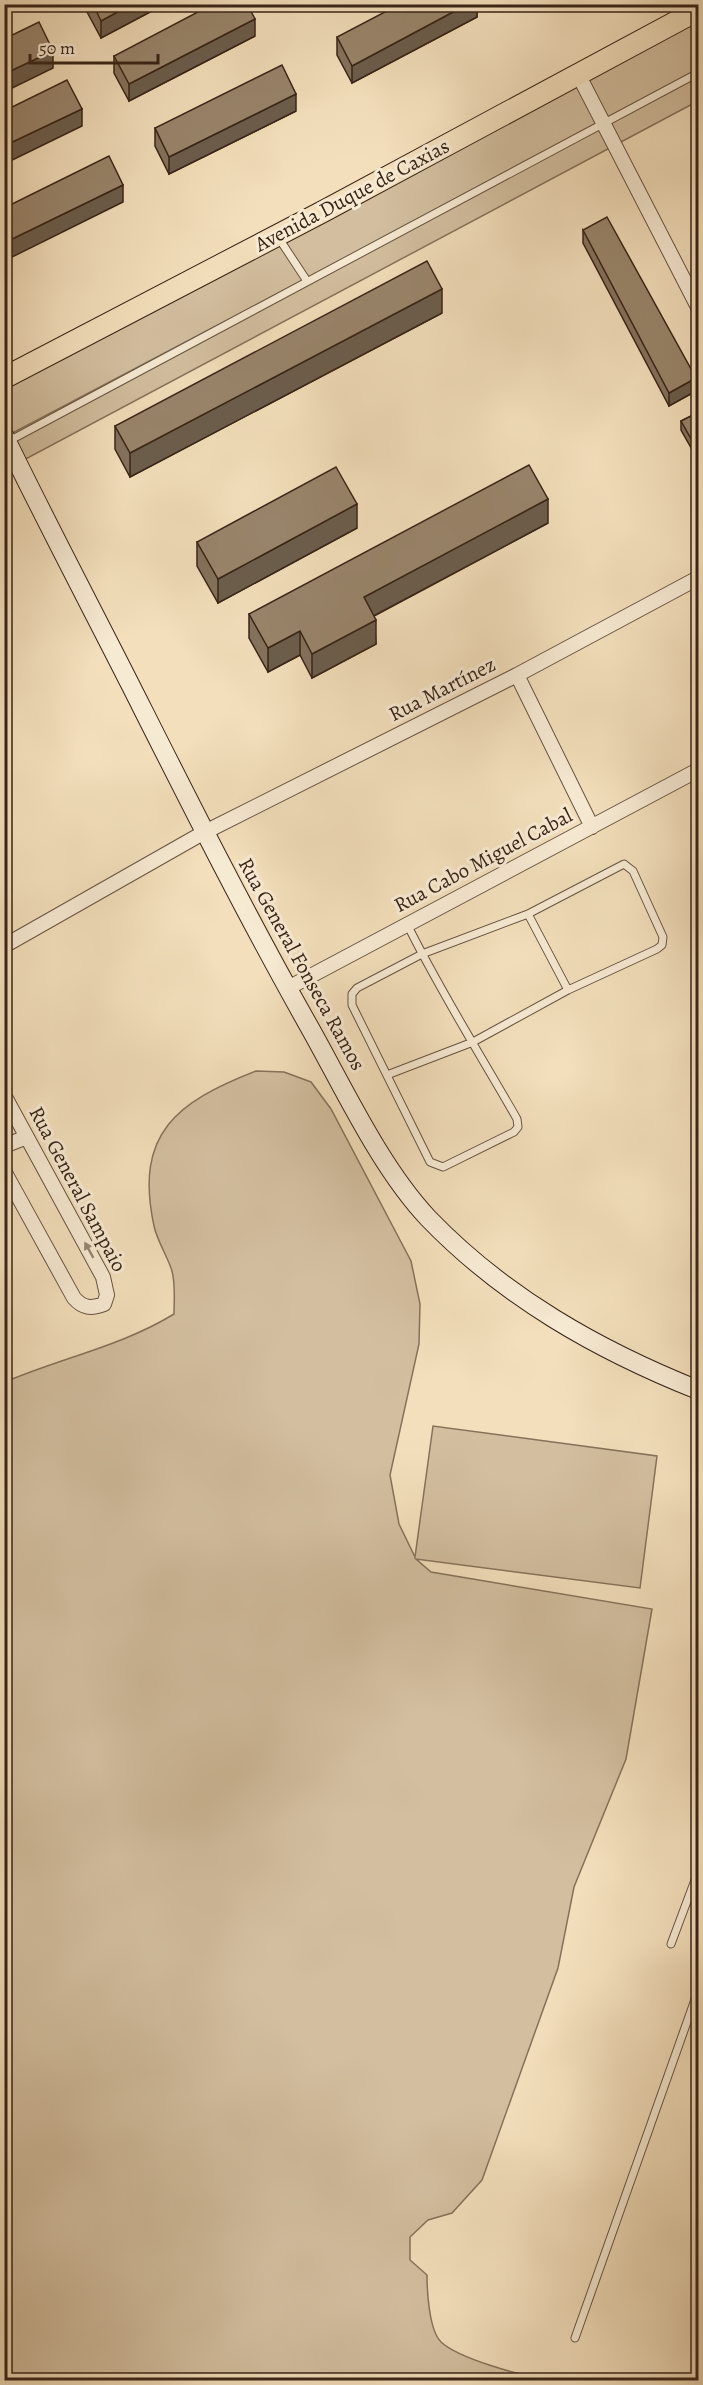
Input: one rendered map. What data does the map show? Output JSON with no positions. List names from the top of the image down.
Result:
{
  "streets": {
    "main road": ["Avenida Duque de Caxias"],
    "street": [
      "Rua Martínez",
      "Rua Cabo Miguel Cabal",
      "Rua General Fonseca Ramos",
      "Rua General Sampaio"
    ]
  },
  "crossings": [
    ["Rua Martínez", "Rua General Fonseca Ramos"],
    ["Rua Cabo Miguel Cabal", "Rua General Fonseca Ramos"]
  ],
  "scale_bar": "50 m"
}
